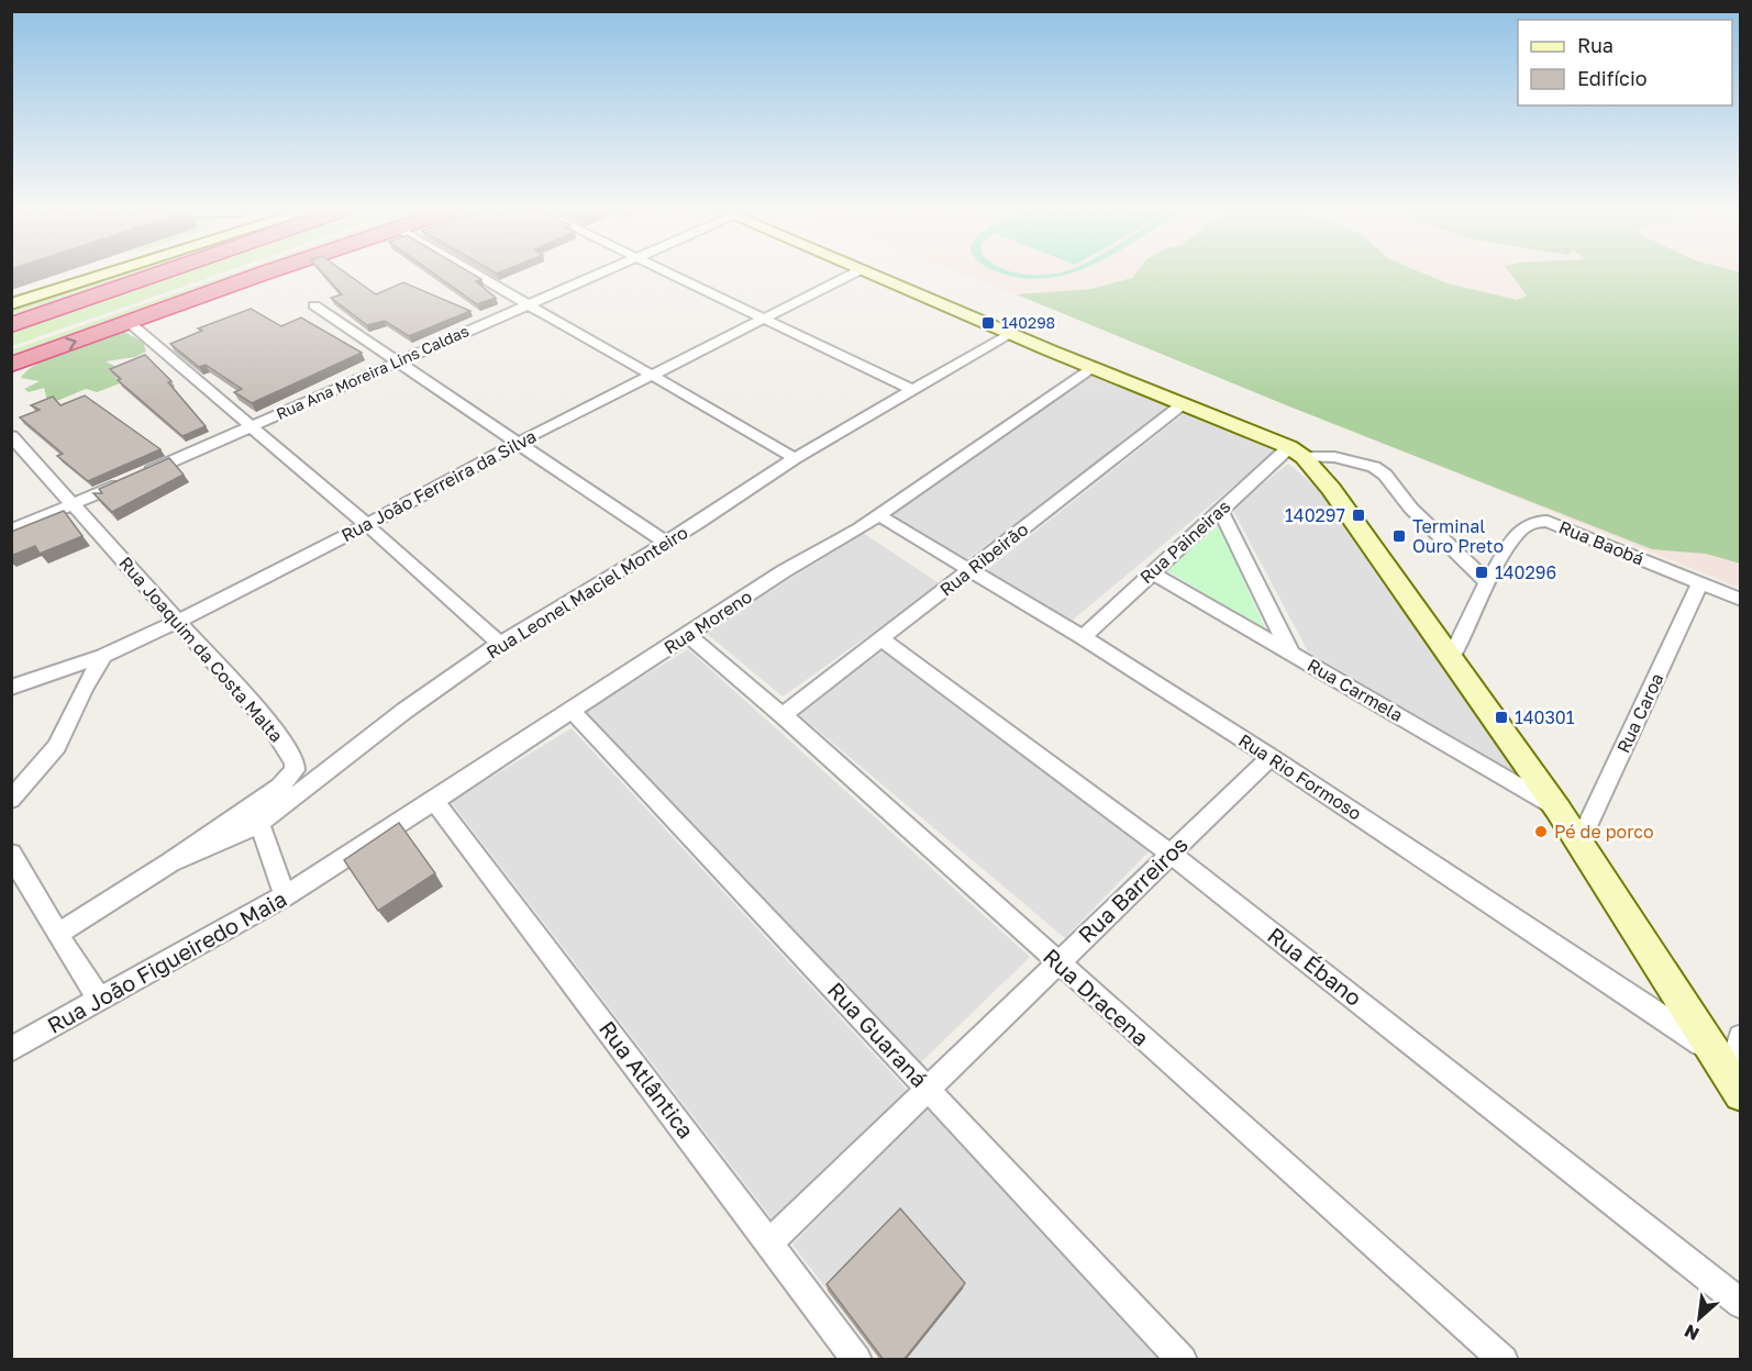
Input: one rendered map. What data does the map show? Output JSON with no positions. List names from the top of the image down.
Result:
{
  "streets": {
    "street": [
      "Rua Ana Moreira Lins Caldas",
      "Rua João Ferreira da Silva",
      "Rua Paineiras",
      "Rua Baobá",
      "Rua Ribeirão",
      "Rua Leonel Maciel Monteiro",
      "Rua Moreno",
      "Rua Joaquim da Costa Malta",
      "Rua Carmela",
      "Rua Caroa",
      "Rua Rio Formoso",
      "Rua Barreiros",
      "Rua João Figueiredo Maia",
      "Rua Ébano",
      "Rua Dracena",
      "Rua Guaraná",
      "Rua Atlântica"
    ]
  },
  "crossings": [
    ["Rua Ana Moreira Lins Caldas", "Rua Joaquim da Costa Malta"],
    ["Rua João Ferreira da Silva", "Rua Joaquim da Costa Malta"],
    ["Rua Paineiras", "Rua Carmela"],
    ["Rua Paineiras", "Rua Rio Formoso"],
    ["Rua Baobá", "Rua Caroa"],
    ["Rua Ribeirão", "Rua Rio Formoso"],
    ["Rua Ribeirão", "Rua Ébano"],
    ["Rua Ribeirão", "Rua Dracena"],
    ["Rua Leonel Maciel Monteiro", "Rua Joaquim da Costa Malta"],
    ["Rua Moreno", "Rua Rio Formoso"],
    ["Rua Moreno", "Rua João Figueiredo Maia"],
    ["Rua Moreno", "Rua Dracena"],
    ["Rua Moreno", "Rua Guaraná"],
    ["Rua Moreno", "Rua Atlântica"],
    ["Rua Rio Formoso", "Rua Barreiros"],
    ["Rua Barreiros", "Rua Ébano"],
    ["Rua Barreiros", "Rua Dracena"],
    ["Rua Barreiros", "Rua Guaraná"],
    ["Rua Barreiros", "Rua Atlântica"]
  ],
  "places": {
    "transit": [
      "140298",
      "140297",
      "Terminal Ouro Preto",
      "140296",
      "140301"
    ],
    "other": ["Pé de porco"]
  },
  "legend": ["Rua", "Edifício"],
  "north": "bottom left"
}
